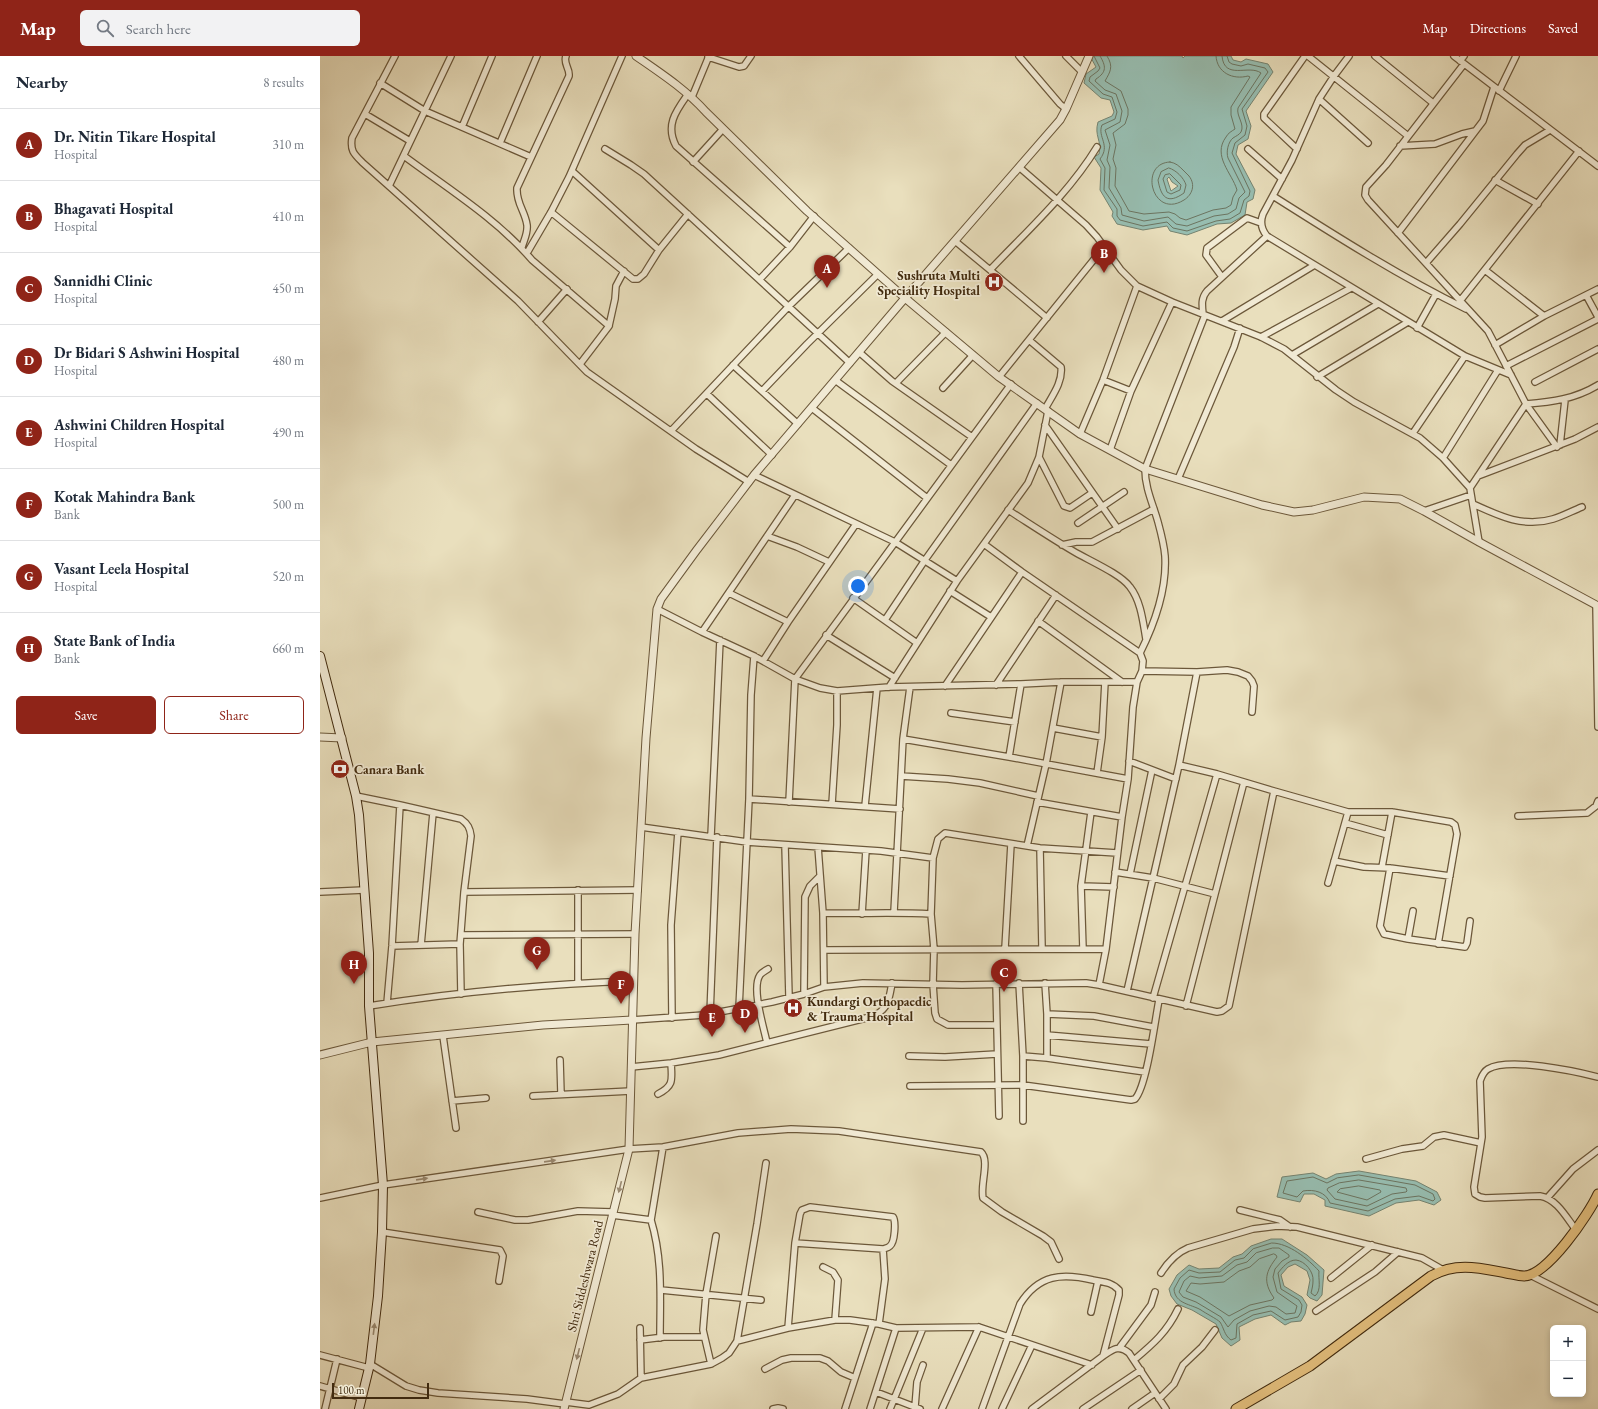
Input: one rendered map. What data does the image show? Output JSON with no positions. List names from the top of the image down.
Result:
{
  "streets": {
    "street": ["Shri Siddeshwara Road"]
  },
  "places": {
    "hospital": ["Sushruta Multi Speciality Hospital", "Kundargi Orthopaedic & Trauma Hospital"],
    "bank": ["Canara Bank"]
  },
  "scale_bar": "100 m",
  "page": {
    "header": "Map",
    "search": "Search here",
    "nav": ["Map", "Directions", "Saved"],
    "heading": ["Nearby", "8 results"],
    "list": [
      {
        "mark": "A",
        "name": "Dr. Nitin Tikare Hospital",
        "note": "Hospital",
        "value": "310 m"
      },
      {
        "mark": "B",
        "name": "Bhagavati Hospital",
        "note": "Hospital",
        "value": "410 m"
      },
      {
        "mark": "C",
        "name": "Sannidhi Clinic",
        "note": "Hospital",
        "value": "450 m"
      },
      {
        "mark": "D",
        "name": "Dr Bidari S Ashwini Hospital",
        "note": "Hospital",
        "value": "480 m"
      },
      {
        "mark": "E",
        "name": "Ashwini Children Hospital",
        "note": "Hospital",
        "value": "490 m"
      },
      {
        "mark": "F",
        "name": "Kotak Mahindra Bank",
        "note": "Bank",
        "value": "500 m"
      },
      {
        "mark": "G",
        "name": "Vasant Leela Hospital",
        "note": "Hospital",
        "value": "520 m"
      },
      {
        "mark": "H",
        "name": "State Bank of India",
        "note": "Bank",
        "value": "660 m"
      }
    ],
    "pins": [
      "B",
      "A",
      "G",
      "H",
      "C",
      "F",
      "D",
      "E"
    ],
    "buttons": ["Save", "Share"],
    "map_buttons": ["+", "−"],
    "scale": "100 m"
  }
}
